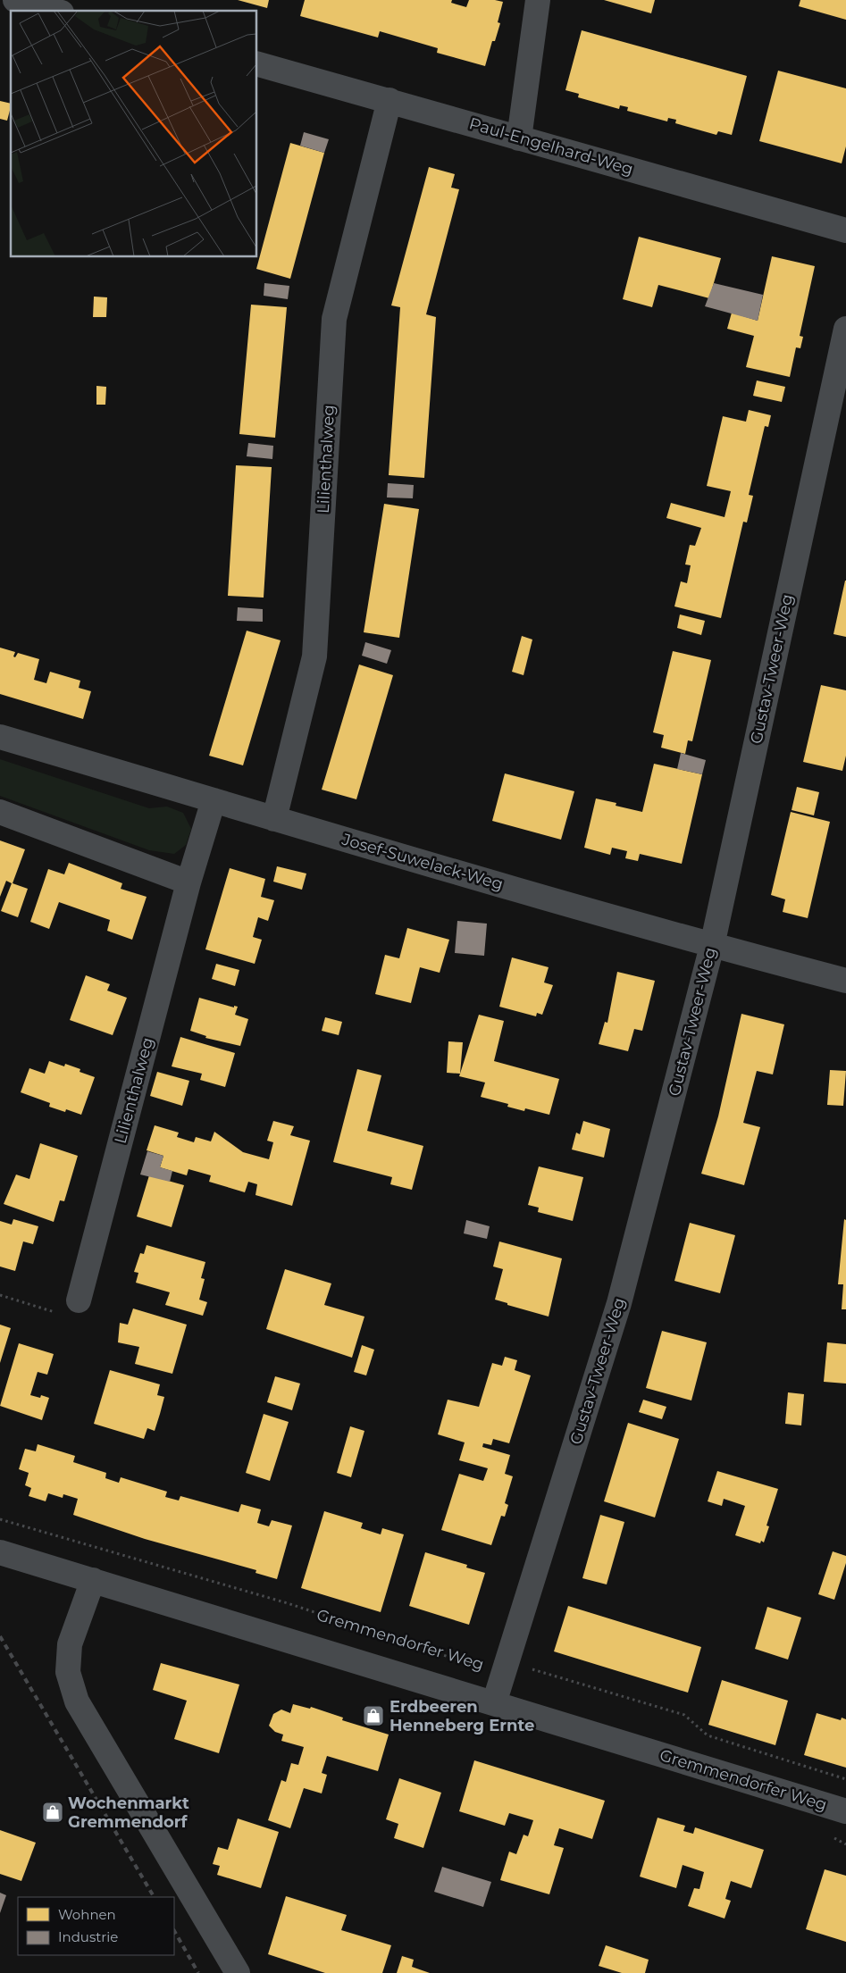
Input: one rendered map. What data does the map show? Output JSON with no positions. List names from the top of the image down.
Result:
{
  "streets": {
    "street": [
      "Paul-Engelhard-Weg",
      "Lilienthalweg",
      "Gustav-Tweer-Weg",
      "Josef-Suwelack-Weg",
      "Gremmendorfer Weg"
    ]
  },
  "crossings": [
    ["Paul-Engelhard-Weg", "Lilienthalweg"],
    ["Lilienthalweg", "Josef-Suwelack-Weg"],
    ["Gustav-Tweer-Weg", "Josef-Suwelack-Weg"],
    ["Gustav-Tweer-Weg", "Gremmendorfer Weg"]
  ],
  "places": {
    "shop": ["Erdbeeren Henneberg Ernte", "Wochenmarkt Gremmendorf"]
  },
  "legend": ["Wohnen", "Industrie"]
}
